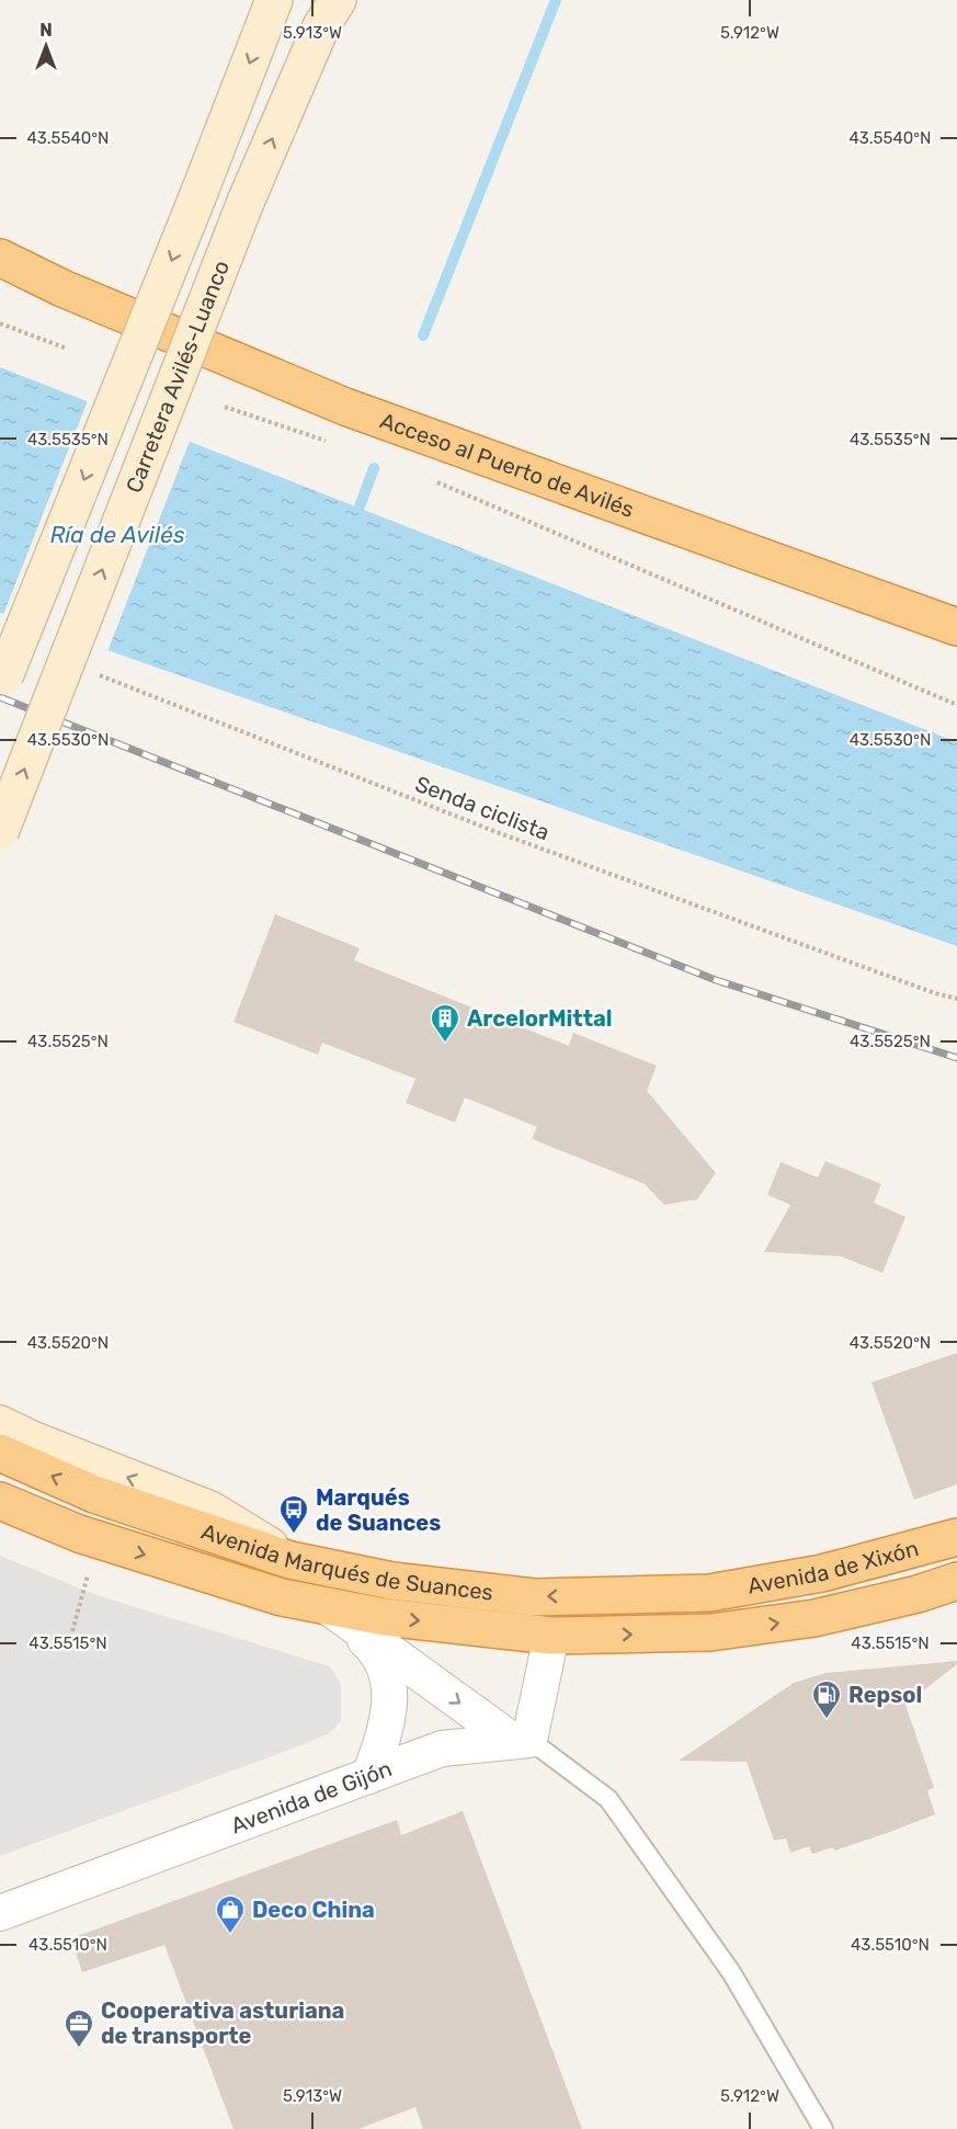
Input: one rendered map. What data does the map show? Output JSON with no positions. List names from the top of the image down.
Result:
{
  "streets": {
    "highway": ["Acceso al Puerto de Avilés", "Avenida Marqués de Suances", "Avenida de Xixón"],
    "main road": ["Carretera Avilés-Luanco"],
    "street": ["Avenida de Gijón"],
    "path": ["Senda ciclista"]
  },
  "crossings": [
    ["Avenida Marqués de Suances", "Avenida de Xixón"]
  ],
  "water": ["Ría de Avilés"],
  "places": {
    "building": ["ArcelorMittal"],
    "bus stop": ["Marqués de Suances"],
    "fuel station": ["Repsol"],
    "shop": ["Deco China"],
    "office": ["Cooperativa asturiana de transporte"]
  },
  "north": "top",
  "coordinates": [
    "5.913°W",
    "5.912°W",
    "43.5540°N",
    "43.5535°N",
    "43.5530°N",
    "43.5525°N",
    "43.5520°N",
    "43.5515°N",
    "43.5510°N"
  ]
}
